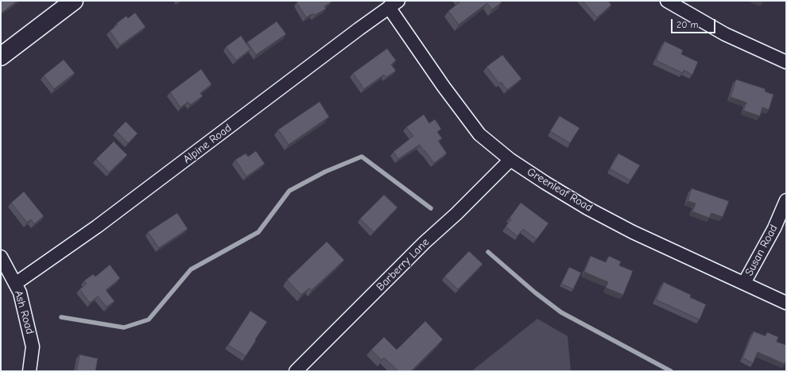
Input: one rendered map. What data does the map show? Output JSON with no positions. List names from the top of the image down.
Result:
{
  "streets": {
    "street": [
      "Alpine Road",
      "Greenleaf Road",
      "Susan Road",
      "Barberry Lane",
      "Ash Road"
    ]
  },
  "crossings": [
    ["Alpine Road", "Greenleaf Road"],
    ["Alpine Road", "Ash Road"],
    ["Greenleaf Road", "Susan Road"],
    ["Greenleaf Road", "Barberry Lane"]
  ],
  "scale_bar": "20 m"
}
